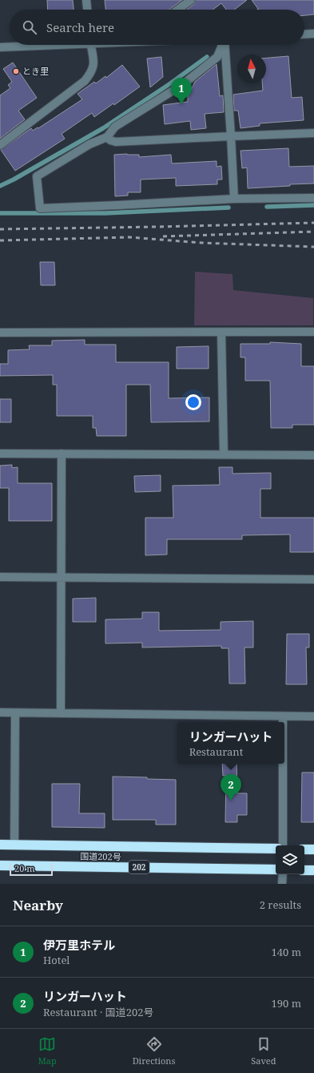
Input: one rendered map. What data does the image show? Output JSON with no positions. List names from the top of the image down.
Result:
{
  "streets": {
    "highway": ["国道202号", "202"]
  },
  "places": ["とき里"],
  "scale_bar": "20 m",
  "north": "top",
  "page": {
    "search": "Search here",
    "pins": ["1", "2"],
    "popup": ["リンガーハット", "Restaurant"],
    "scale": "20 m",
    "heading": ["Nearby", "2 results"],
    "list": [
      {
        "mark": "1",
        "name": "伊万里ホテル",
        "note": "Hotel",
        "value": "140 m"
      },
      {
        "mark": "2",
        "name": "リンガーハット",
        "note": "Restaurant · 国道202号",
        "value": "190 m"
      }
    ],
    "nav": ["Map", "Directions", "Saved"]
  }
}
